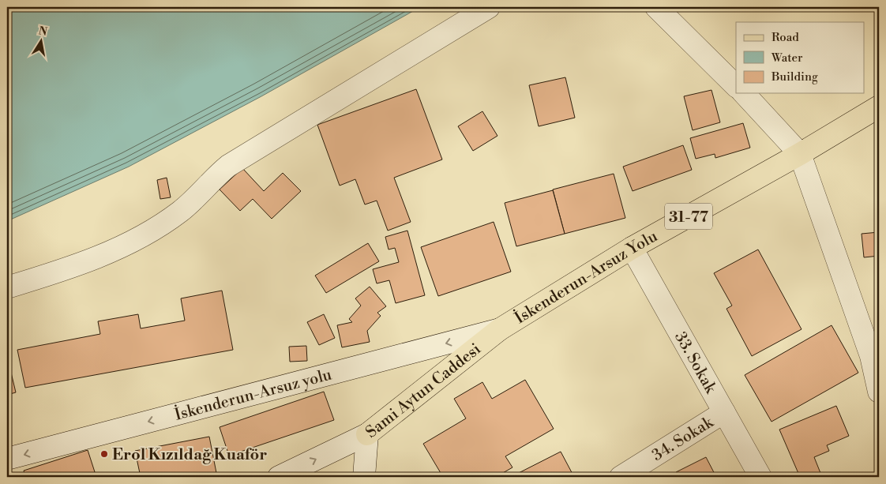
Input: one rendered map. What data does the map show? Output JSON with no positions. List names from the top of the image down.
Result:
{
  "streets": {
    "main road": ["31-77", "İskenderun-Arsuz Yolu", "Sami Aytun Caddesi"],
    "street": ["33. Sokak", "İskenderun-Arsuz yolu", "34. Sokak"]
  },
  "crossings": [
    ["İskenderun-Arsuz Yolu", "33. Sokak"],
    ["İskenderun-Arsuz Yolu", "Sami Aytun Caddesi"],
    ["İskenderun-Arsuz Yolu", "İskenderun-Arsuz yolu"],
    ["33. Sokak", "34. Sokak"],
    ["Sami Aytun Caddesi", "İskenderun-Arsuz yolu"]
  ],
  "one_way": ["Sami Aytun Caddesi"],
  "places": ["Erol Kızıldağ Kuaför"],
  "legend": ["Road", "Water", "Building"],
  "north": "top"
}
